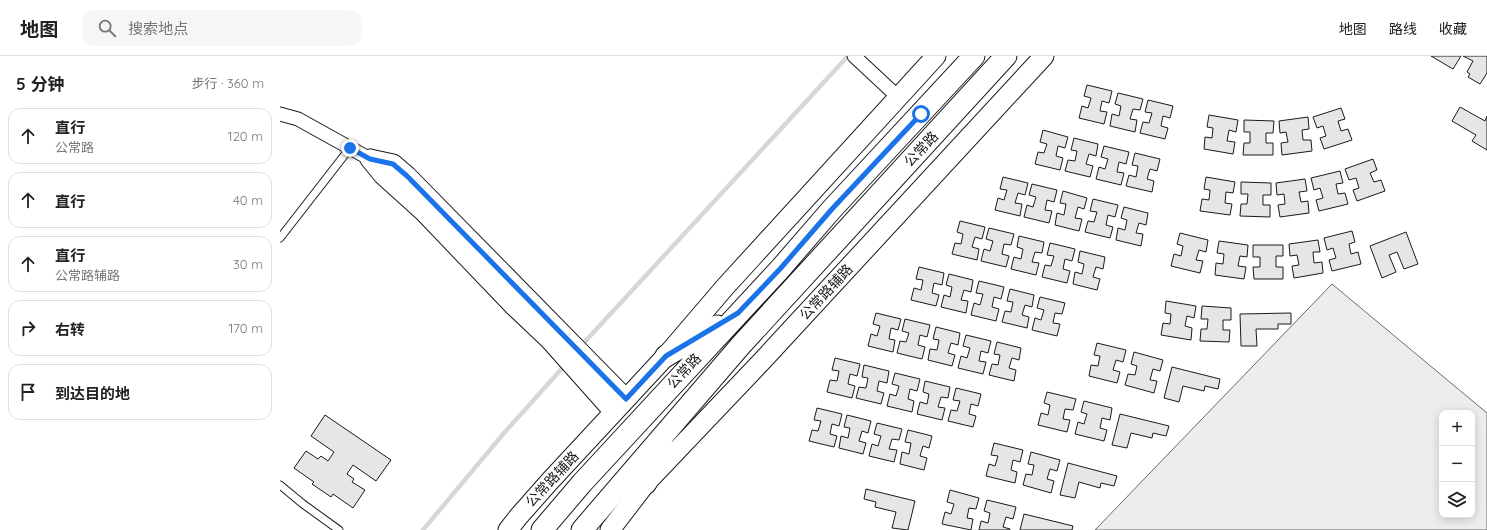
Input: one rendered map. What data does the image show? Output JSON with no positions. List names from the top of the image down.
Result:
{
  "streets": {
    "main road": ["公常路", "公常路辅路"]
  },
  "page": {
    "header": "地图",
    "search": "搜索地点",
    "nav": ["地图", "路线", "收藏"],
    "heading": ["5 分钟", "步行 · 360 m"],
    "list": [
      ["直行", "公常路", "120 m"],
      ["直行", "40 m"],
      ["直行", "公常路辅路", "30 m"],
      ["右转", "170 m"],
      "到达目的地"
    ],
    "map_buttons": ["+", "−"]
  }
}
